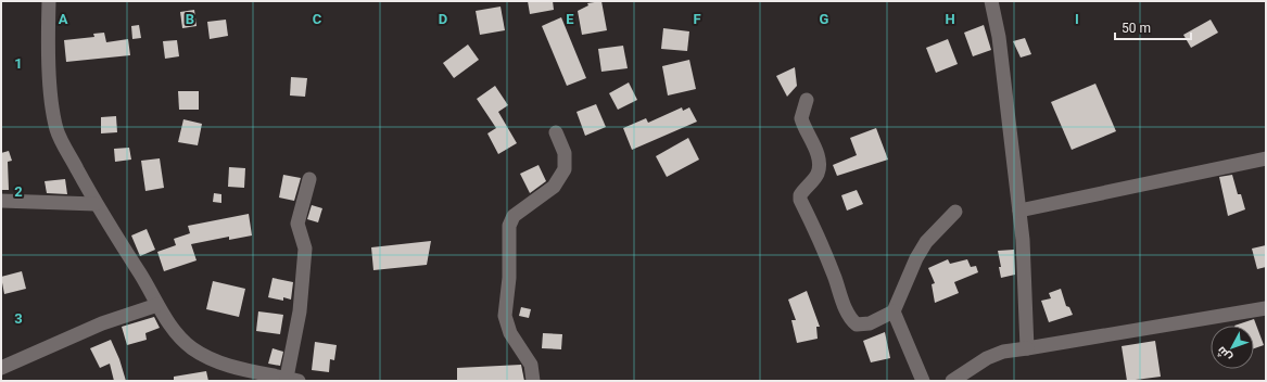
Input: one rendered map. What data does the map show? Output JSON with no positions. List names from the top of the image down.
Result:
{
  "scale_bar": "50 m",
  "north": "bottom left",
  "grid": {
    "columns": [
      "A",
      "B",
      "C",
      "D",
      "E",
      "F",
      "G",
      "H",
      "I"
    ],
    "rows": ["1", "2", "3"]
  }
}
